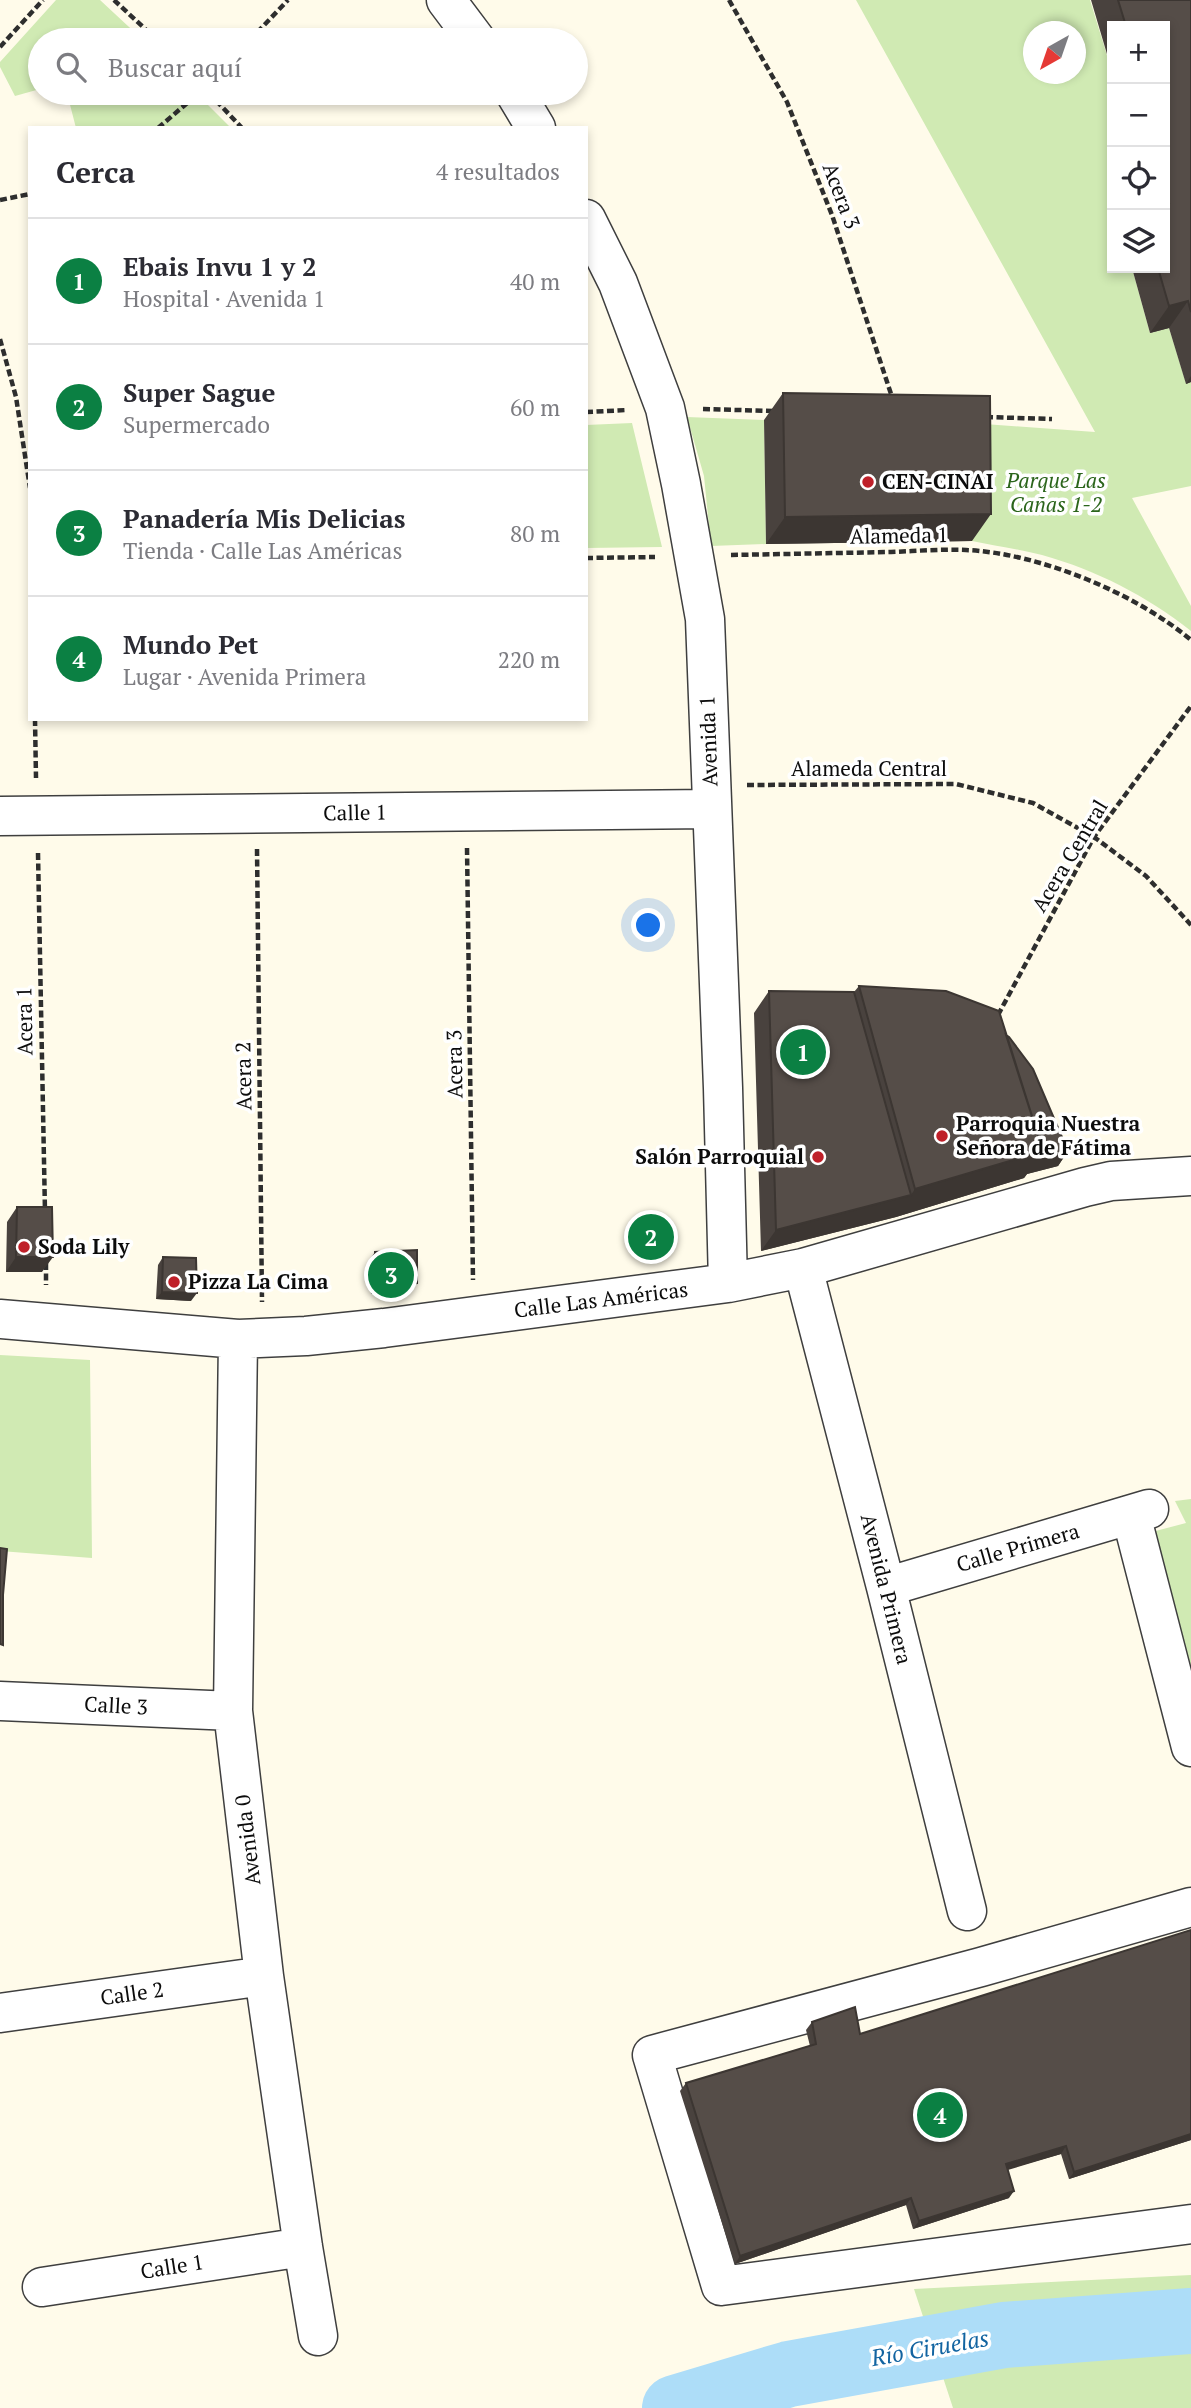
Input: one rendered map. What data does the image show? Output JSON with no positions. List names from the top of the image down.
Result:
{
  "streets": {
    "street": [
      "Avenida 1",
      "Calle 1",
      "Calle Las Américas",
      "Calle Primera",
      "Avenida Primera",
      "Calle 3",
      "Avenida 0",
      "Calle 2"
    ],
    "path": [
      "Acera 3",
      "Alameda 1",
      "Alameda Central",
      "Acera Central",
      "Acera 1",
      "Acera 2"
    ]
  },
  "crossings": [
    ["Acera 3", "Calle 1"],
    ["Acera 3", "Calle Las Américas"],
    ["Alameda 1", "Avenida 1"],
    ["Avenida 1", "Alameda Central"],
    ["Avenida 1", "Calle 1"],
    ["Avenida 1", "Calle Las Américas"],
    ["Alameda Central", "Calle 1"],
    ["Alameda Central", "Acera Central"],
    ["Calle 1", "Acera 1"],
    ["Calle 1", "Acera 2"],
    ["Calle 1", "Avenida 0"],
    ["Acera 2", "Calle Las Américas"],
    ["Acera 2", "Avenida 0"],
    ["Calle Las Américas", "Avenida Primera"],
    ["Calle Las Américas", "Avenida 0"],
    ["Calle Primera", "Avenida Primera"],
    ["Calle 3", "Avenida 0"],
    ["Avenida 0", "Calle 2"]
  ],
  "water": ["Río Ciruelas"],
  "parks": ["Parque Las Cañas 1-2"],
  "places": [
    "CEN-CINAI",
    "Parroquia Nuestra Señora de Fátima",
    "Salón Parroquial",
    "Soda Lily",
    "Pizza La Cima"
  ],
  "north": "bottom left",
  "page": {
    "map_buttons": ["+", "−"],
    "search": "Buscar aquí",
    "heading": ["Cerca", "4 resultados"],
    "list": [
      {
        "mark": "1",
        "name": "Ebais Invu 1 y 2",
        "note": "Hospital · Avenida 1",
        "value": "40 m"
      },
      {
        "mark": "2",
        "name": "Super Sague",
        "note": "Supermercado",
        "value": "60 m"
      },
      {
        "mark": "3",
        "name": "Panadería Mis Delicias",
        "note": "Tienda · Calle Las Américas",
        "value": "80 m"
      },
      {
        "mark": "4",
        "name": "Mundo Pet",
        "note": "Lugar · Avenida Primera",
        "value": "220 m"
      }
    ],
    "pins": [
      "1",
      "2",
      "3",
      "4"
    ]
  }
}
